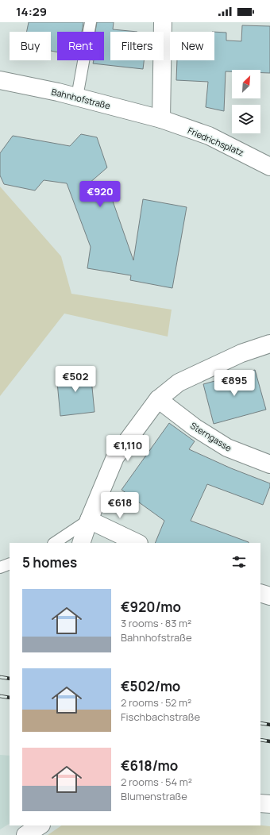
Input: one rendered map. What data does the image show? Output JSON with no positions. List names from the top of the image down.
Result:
{
  "streets": {
    "street": ["Bahnhofstraße", "Friedrichsplatz", "Sterngasse"]
  },
  "crossings": [
    ["Bahnhofstraße", "Friedrichsplatz"]
  ],
  "north": "top right",
  "page": {
    "status": "14:29",
    "chip": [
      "Buy",
      "Rent",
      "Filters",
      "New"
    ],
    "price": [
      "€920",
      "€502",
      "€895",
      "€1,110",
      "€618"
    ],
    "heading": "5 homes",
    "list": [
      {
        "name": "€920/mo",
        "note": "3 rooms · 83 m² · Bahnhofstraße"
      },
      {
        "name": "€502/mo",
        "note": "2 rooms · 52 m² · Fischbachstraße"
      },
      {
        "name": "€618/mo",
        "note": "2 rooms · 54 m² · Blumenstraße"
      }
    ]
  }
}
